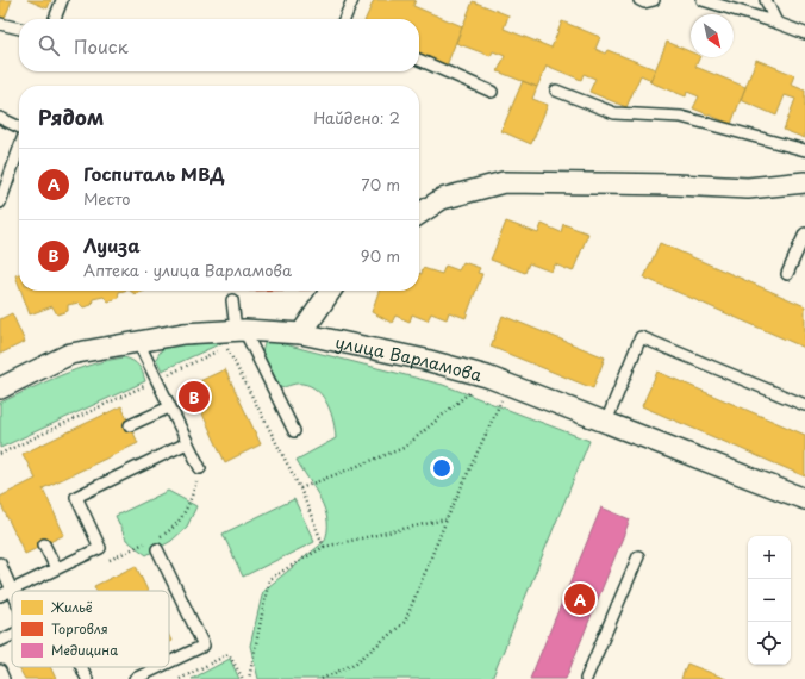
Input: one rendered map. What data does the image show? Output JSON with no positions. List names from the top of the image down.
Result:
{
  "streets": {
    "street": ["улица Варламова"]
  },
  "legend": ["Жильё", "Торговля", "Медицина"],
  "north": "bottom right",
  "page": {
    "search": "Поиск",
    "heading": ["Рядом", "Найдено: 2"],
    "list": [
      {
        "mark": "A",
        "name": "Госпиталь МВД",
        "note": "Место",
        "value": "70 m"
      },
      {
        "mark": "B",
        "name": "Луиза",
        "note": "Аптека · улица Варламова",
        "value": "90 m"
      }
    ],
    "pins": ["B", "A"],
    "map_buttons": ["+", "−"]
  }
}
